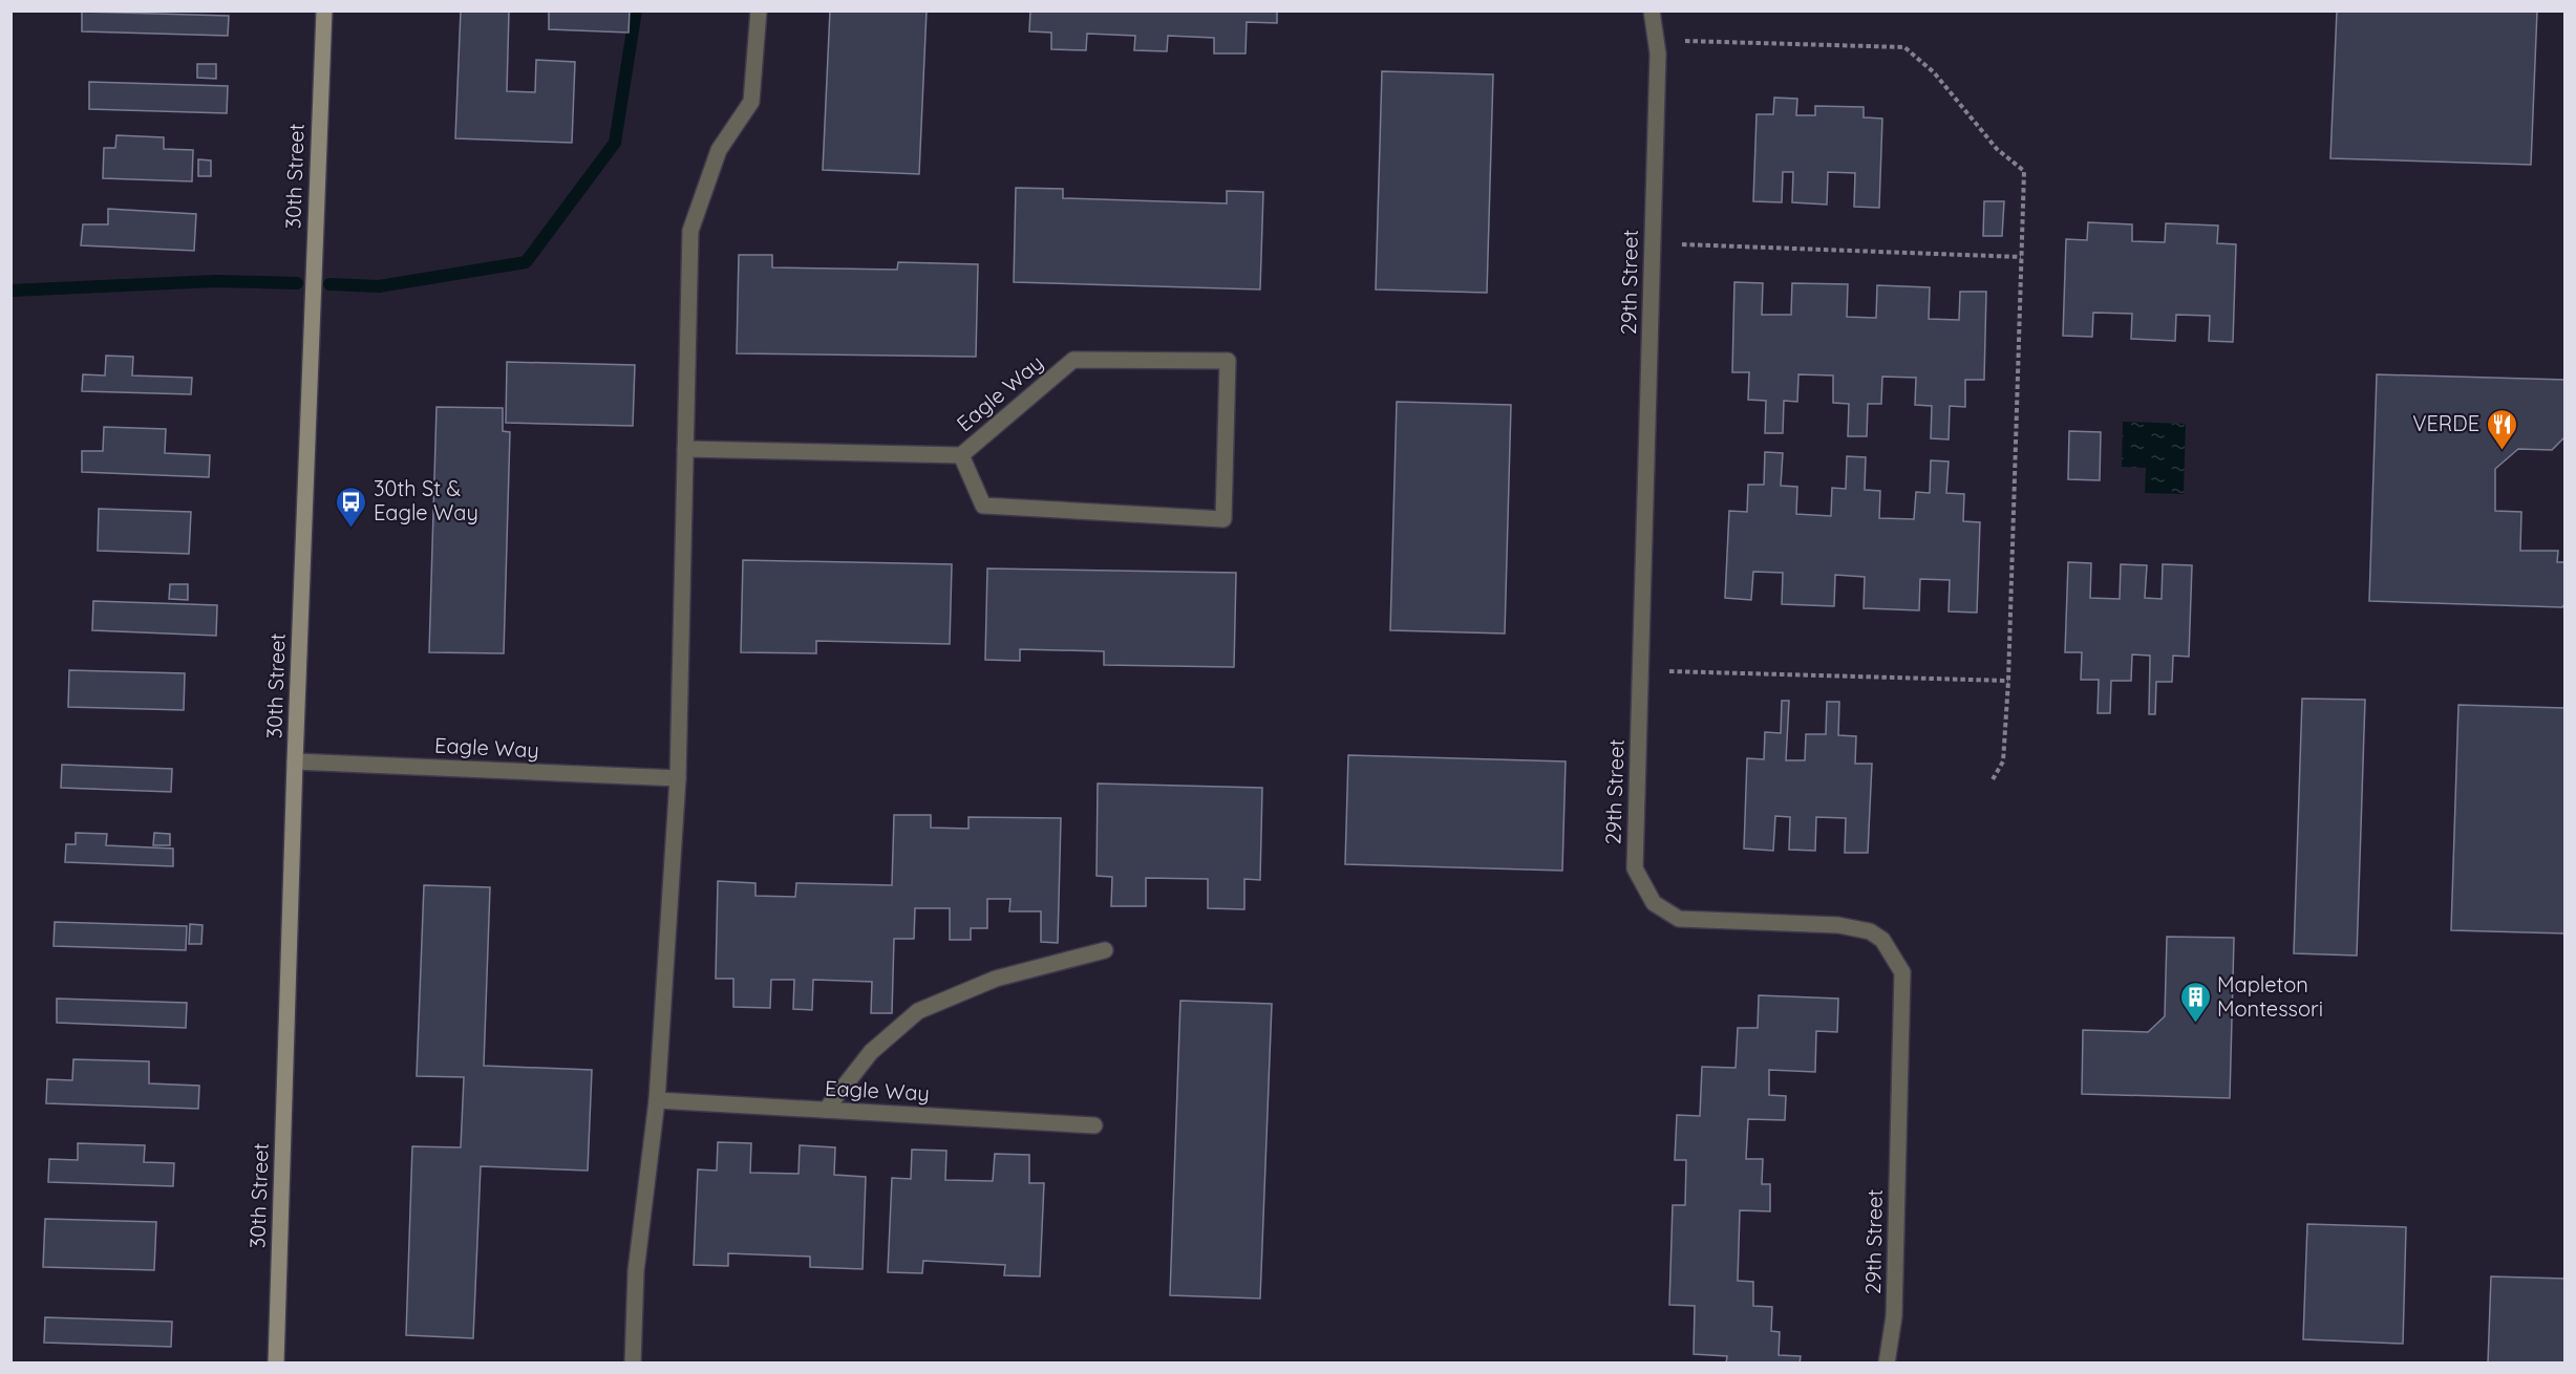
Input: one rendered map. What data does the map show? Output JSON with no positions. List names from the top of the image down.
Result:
{
  "streets": {
    "main road": ["30th Street"],
    "street": ["29th Street", "Eagle Way"]
  },
  "crossings": [
    ["30th Street", "Eagle Way"]
  ],
  "places": {
    "restaurant": ["VERDE"],
    "bus stop": ["30th St & Eagle Way"],
    "building": ["Mapleton Montessori"]
  }
}
